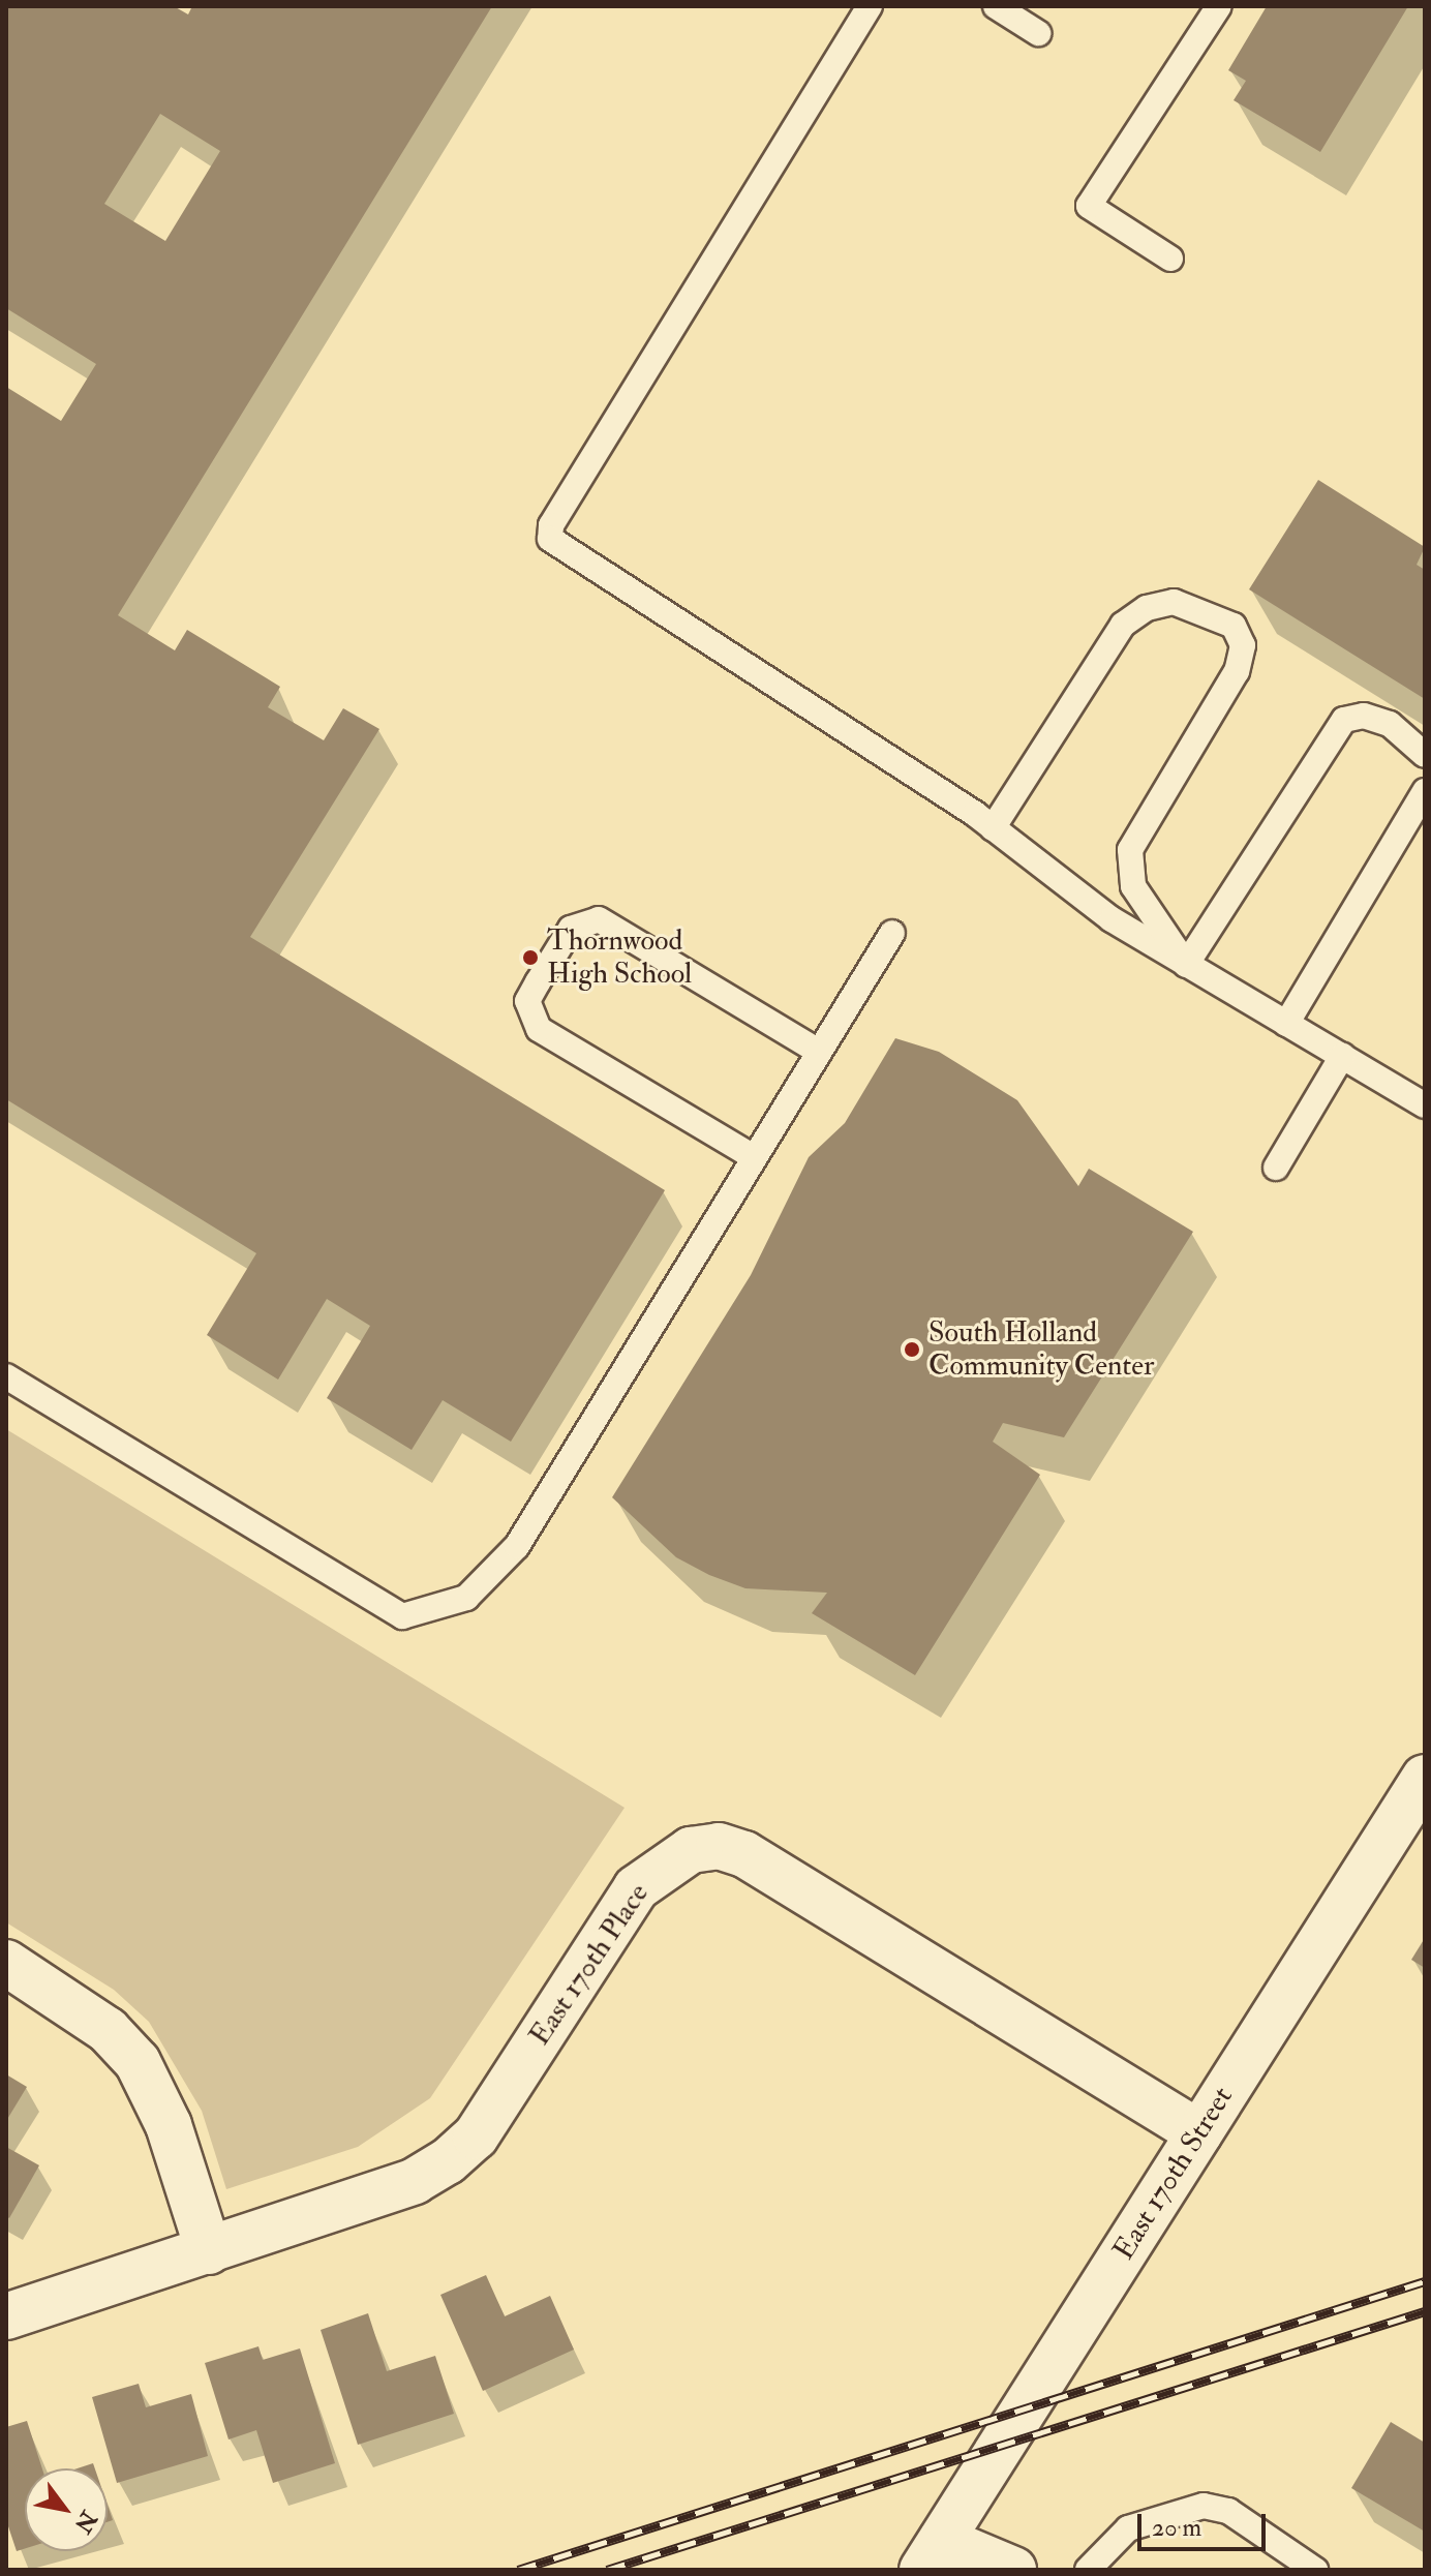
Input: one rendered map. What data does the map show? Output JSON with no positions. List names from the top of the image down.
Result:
{
  "streets": {
    "street": ["East 170th Place", "East 170th Street"]
  },
  "crossings": [
    ["East 170th Place", "East 170th Street"]
  ],
  "places": ["Thornwood High School", "South Holland Community Center"],
  "scale_bar": "20 m",
  "north": "bottom right"
}
